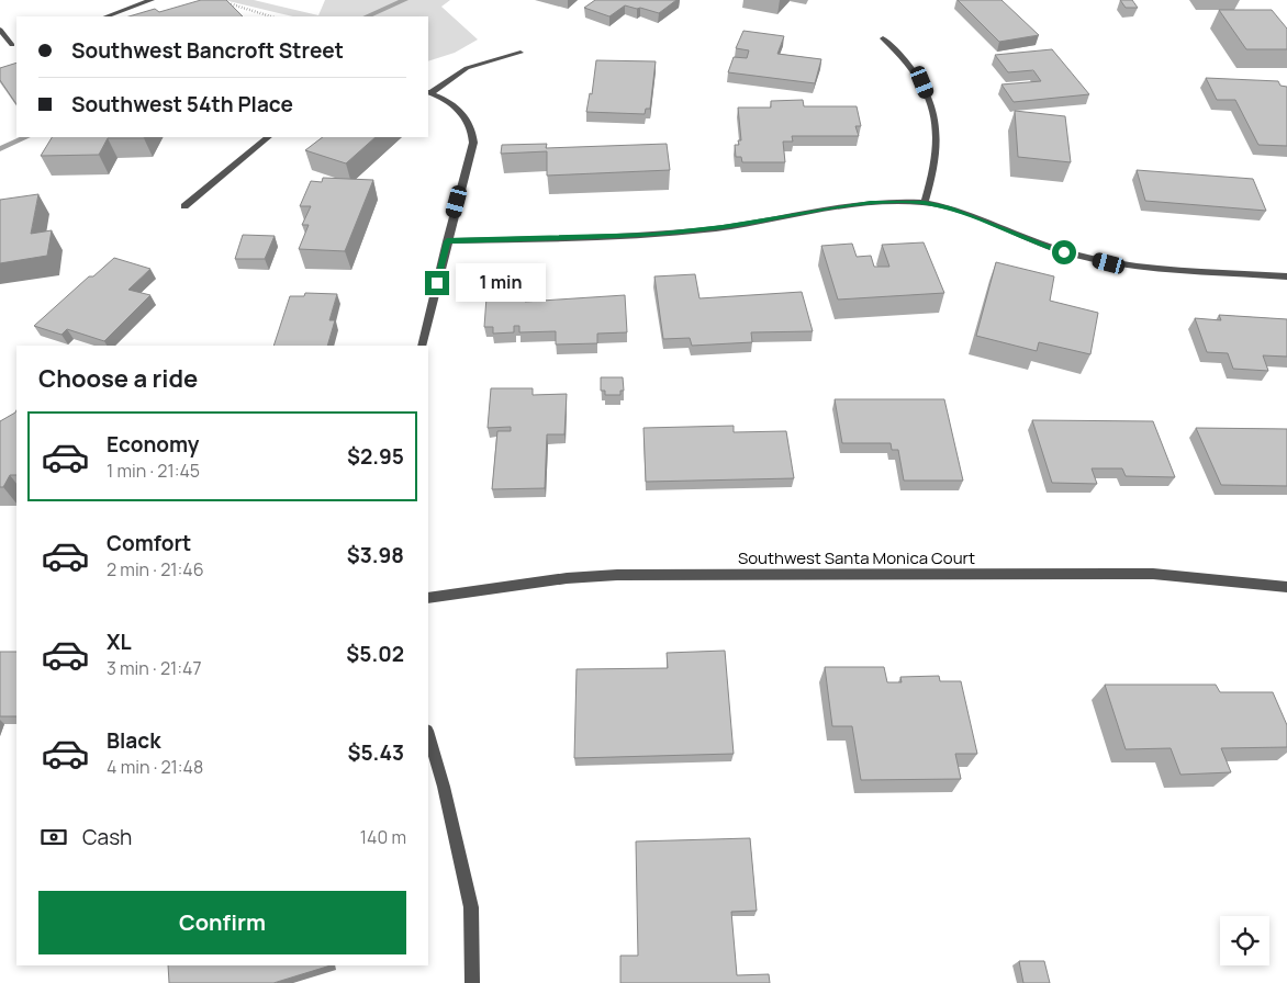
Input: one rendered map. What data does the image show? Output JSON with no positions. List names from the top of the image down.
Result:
{
  "streets": {
    "street": ["Southwest Santa Monica Court"]
  },
  "page": {
    "banner": ["Southwest Bancroft Street", "Southwest 54th Place"],
    "bubble": "1 min",
    "heading": "Choose a ride",
    "list": [
      {
        "name": "Economy",
        "note": "1 min · 21:45",
        "value": "$2.95"
      },
      {
        "name": "Comfort",
        "note": "2 min · 21:46",
        "value": "$3.98"
      },
      {
        "name": "XL",
        "note": "3 min · 21:47",
        "value": "$5.02"
      },
      {
        "name": "Black",
        "note": "4 min · 21:48",
        "value": "$5.43"
      }
    ],
    "pay": ["Cash", "140 m"],
    "buttons": "Confirm"
  }
}
